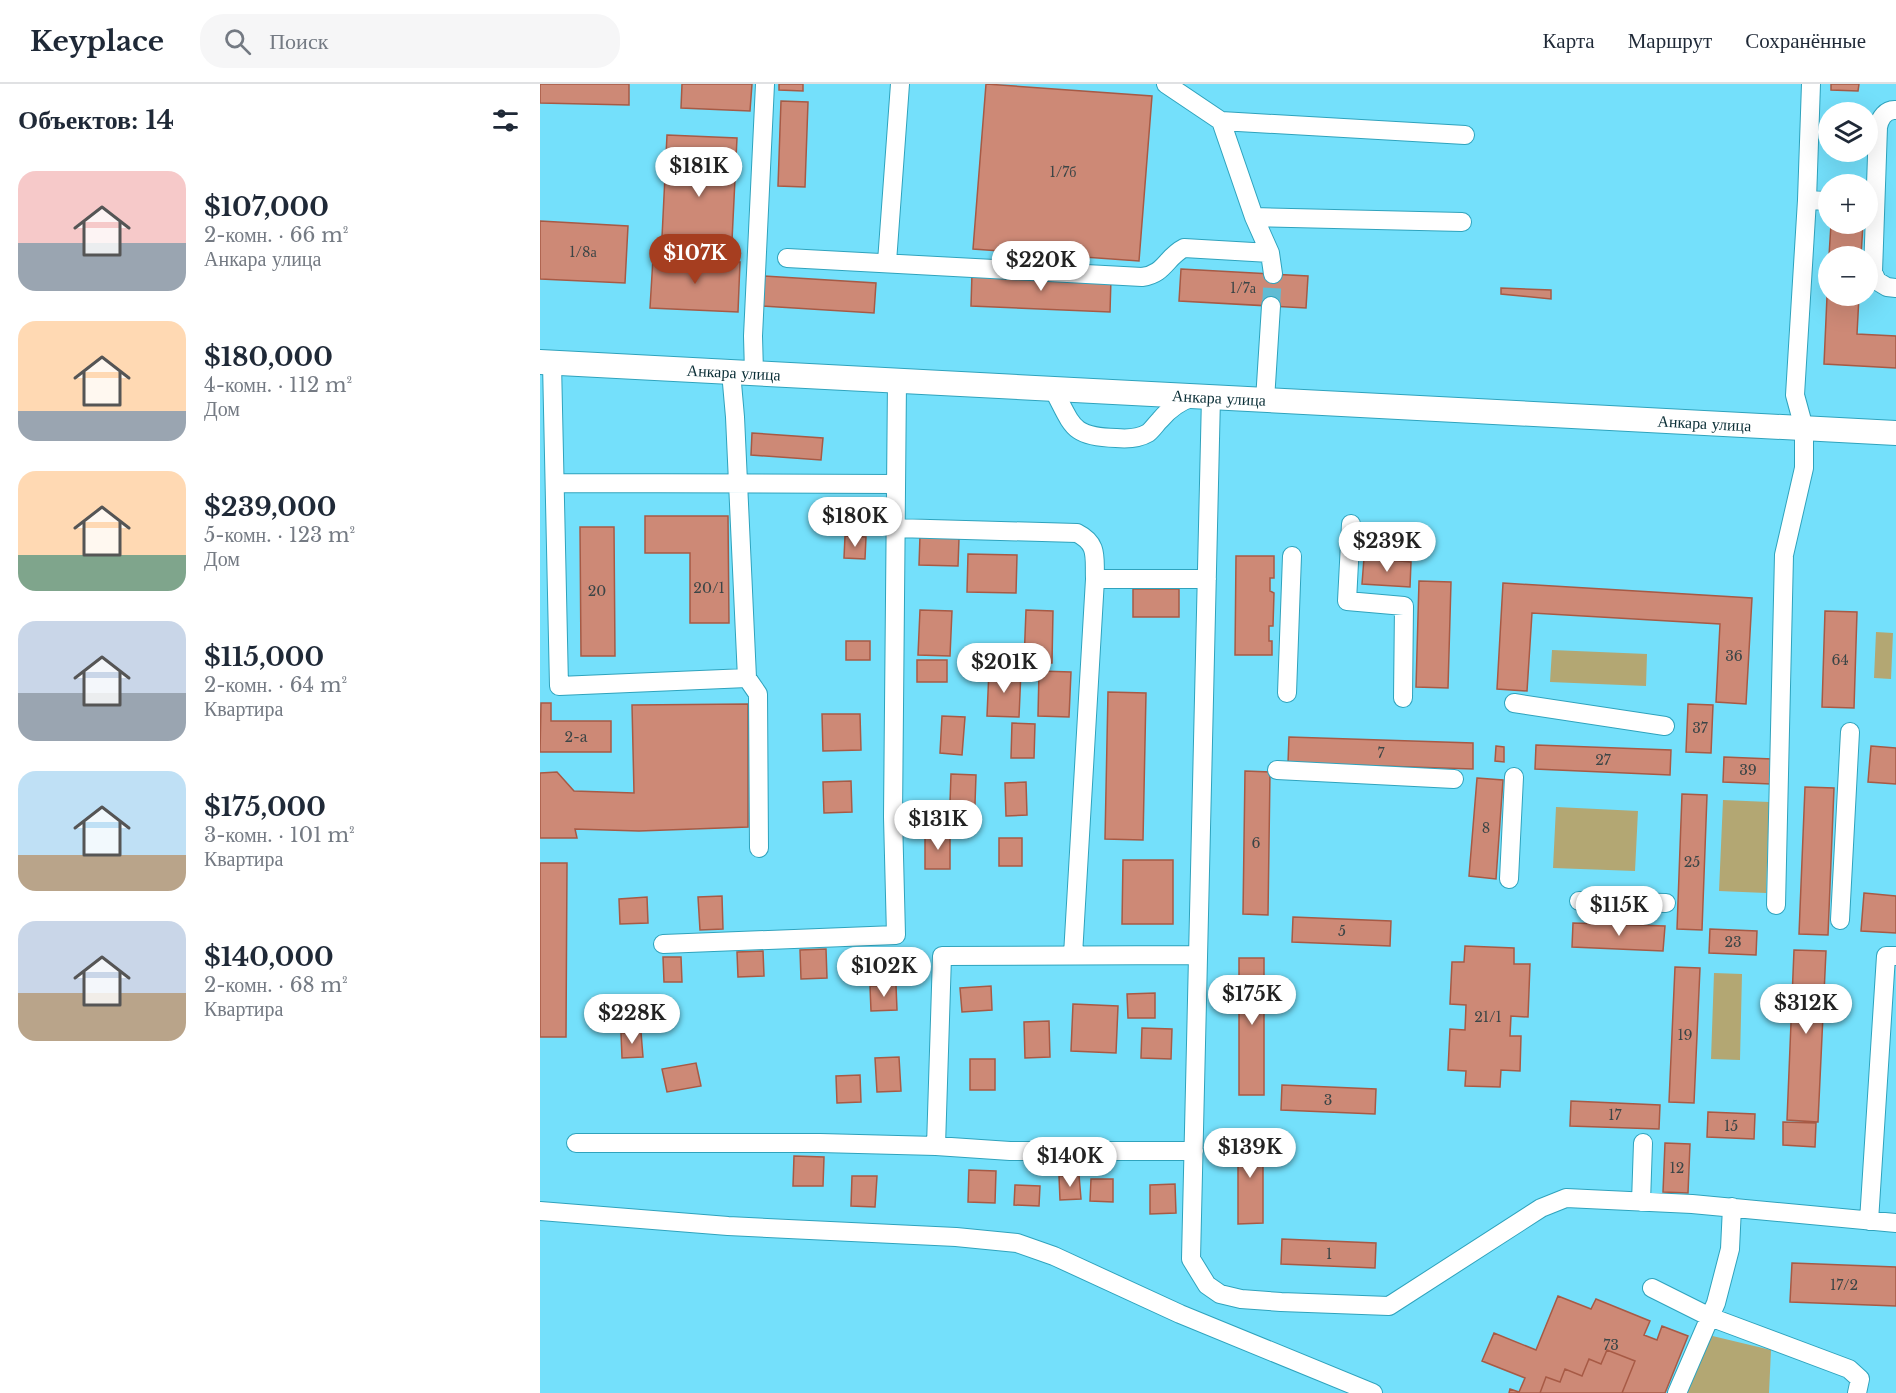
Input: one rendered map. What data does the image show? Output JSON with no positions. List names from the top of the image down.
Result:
{
  "streets": {
    "main road": ["Анкара улица"]
  },
  "house_numbers": [
    "1/7б",
    "1/8а",
    "1/7а",
    "20/1",
    "20",
    "36",
    "64",
    "37",
    "2-a",
    "7",
    "27",
    "39",
    "8",
    "6",
    "25",
    "5",
    "23",
    "21/1",
    "19",
    "3",
    "17",
    "15",
    "12",
    "1",
    "17/2",
    "73"
  ],
  "page": {
    "header": "Keyplace",
    "search": "Поиск",
    "nav": ["Карта", "Маршрут", "Сохранённые"],
    "heading": "Объектов: 14",
    "map_buttons": ["+", "−"],
    "price": [
      "$181K",
      "$107K",
      "$220K",
      "$180K",
      "$239K",
      "$201K",
      "$131K",
      "$115K",
      "$102K",
      "$175K",
      "$312K",
      "$228K",
      "$139K",
      "$140K"
    ],
    "list": [
      {
        "name": "$107,000",
        "note": "2-комн. · 66 m² · Анкара улица"
      },
      {
        "name": "$180,000",
        "note": "4-комн. · 112 m² · Дом"
      },
      {
        "name": "$239,000",
        "note": "5-комн. · 123 m² · Дом"
      },
      {
        "name": "$115,000",
        "note": "2-комн. · 64 m² · Квартира"
      },
      {
        "name": "$175,000",
        "note": "3-комн. · 101 m² · Квартира"
      },
      {
        "name": "$140,000",
        "note": "2-комн. · 68 m² · Квартира"
      }
    ]
  }
}
